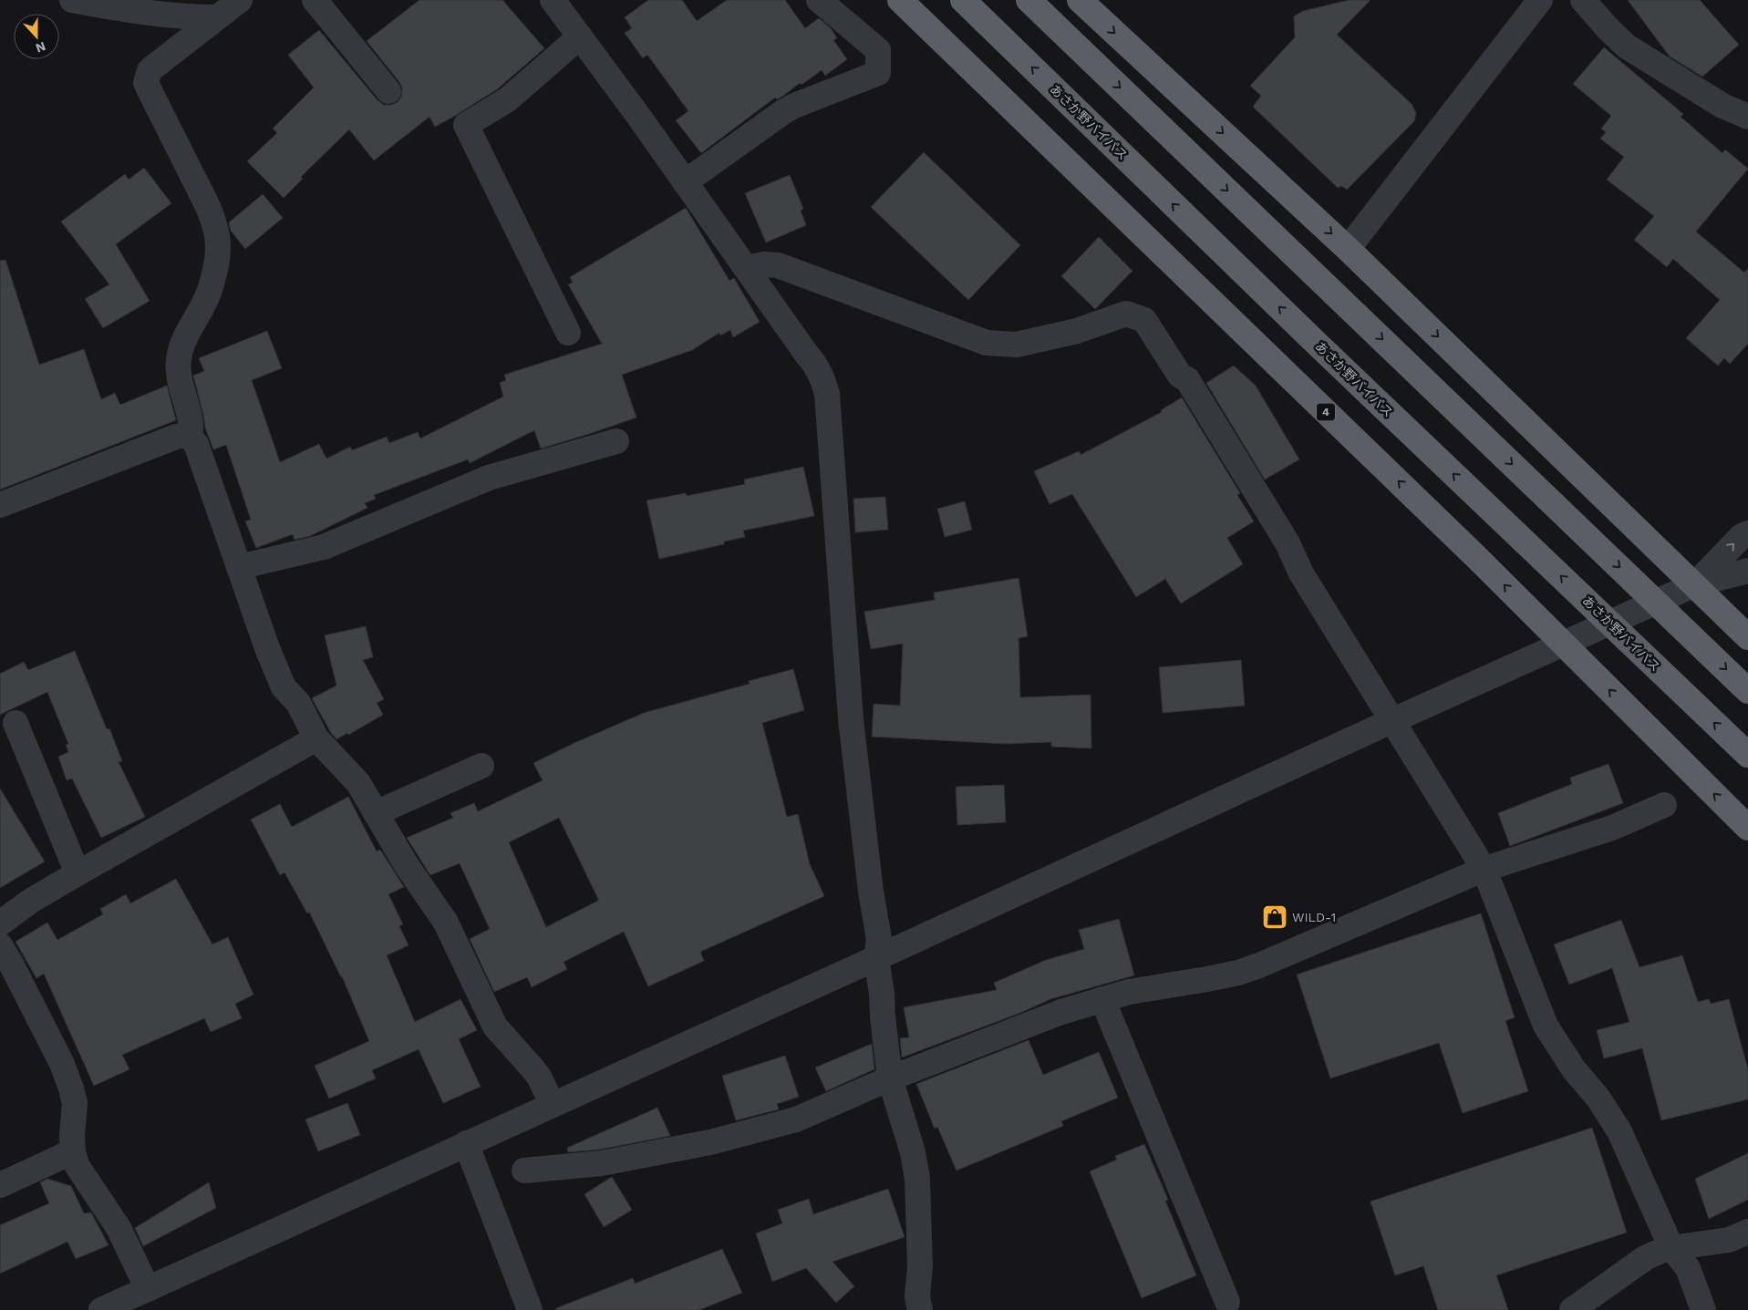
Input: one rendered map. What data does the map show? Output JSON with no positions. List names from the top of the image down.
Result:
{
  "streets": {
    "highway": ["あさか野バイパス", "4"]
  },
  "places": {
    "shop": ["WILD-1"]
  },
  "north": "bottom"
}
